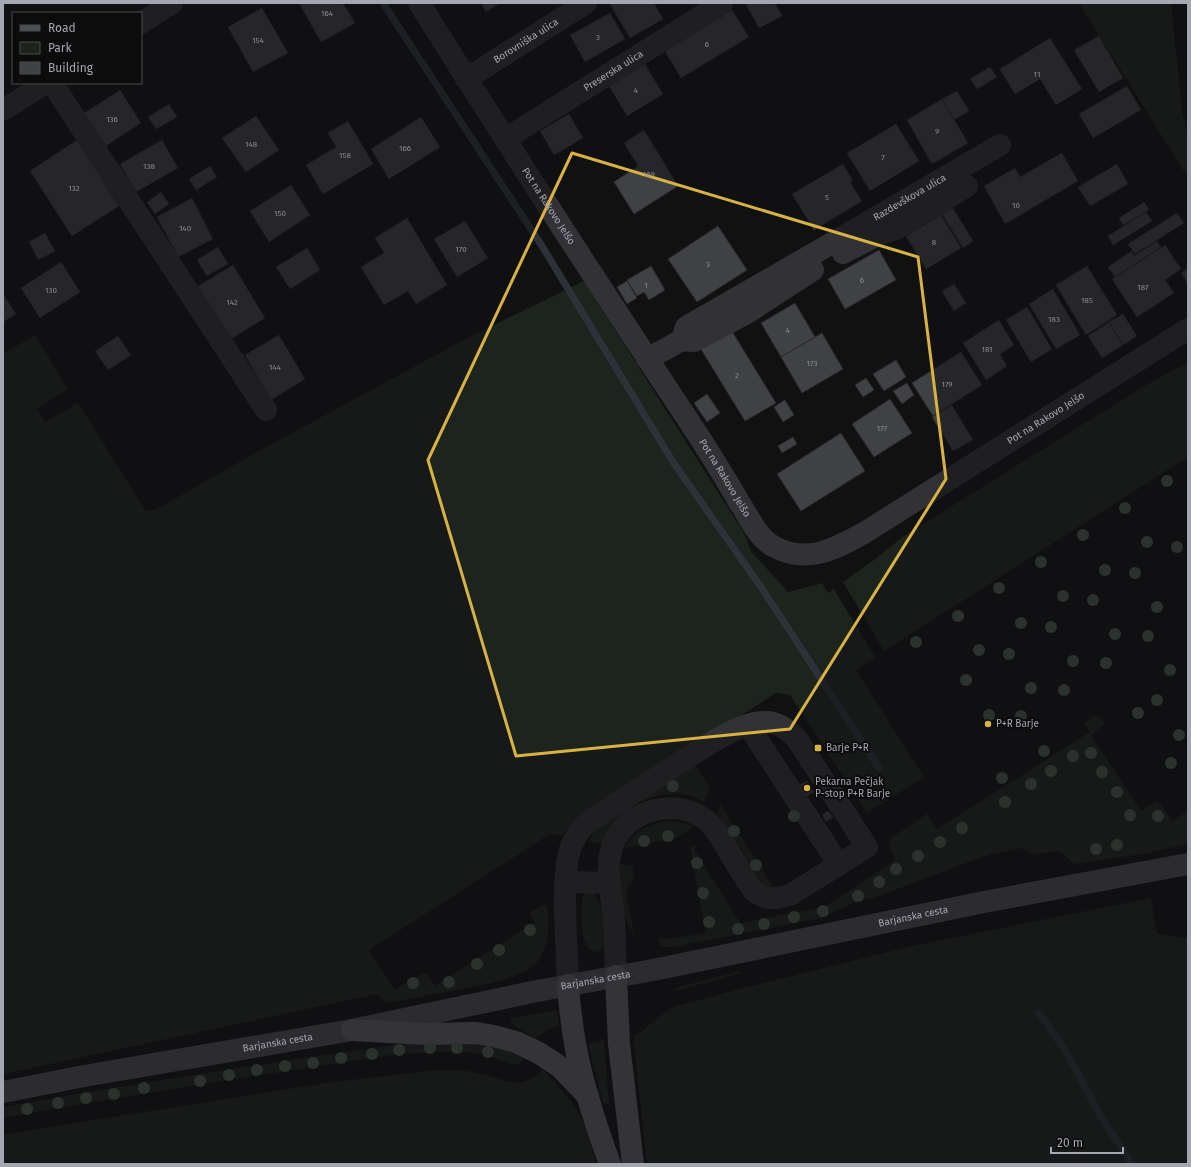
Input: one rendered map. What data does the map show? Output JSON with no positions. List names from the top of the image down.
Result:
{
  "streets": {
    "main road": ["Barjanska cesta"],
    "street": [
      "Borovniška ulica",
      "Preserska ulica",
      "Razdevškova ulica",
      "Pot na Rakovo Jelšo"
    ]
  },
  "crossings": [
    ["Borovniška ulica", "Pot na Rakovo Jelšo"],
    ["Preserska ulica", "Pot na Rakovo Jelšo"],
    ["Razdevškova ulica", "Pot na Rakovo Jelšo"]
  ],
  "places": {
    "other": ["P+R Barje", "Pekarna Pečjak P-stop P+R Barje"],
    "transit": ["Barje P+R"]
  },
  "house_numbers": [
    "164",
    "3",
    "154",
    "6",
    "11",
    "4",
    "136",
    "9",
    "148",
    "166",
    "158",
    "7",
    "138",
    "169",
    "132",
    "5",
    "10",
    "150",
    "140",
    "8",
    "170",
    "3",
    "6",
    "1",
    "187",
    "130",
    "185",
    "142",
    "183",
    "4",
    "181",
    "173",
    "144",
    "2",
    "179",
    "177"
  ],
  "legend": ["Road", "Park", "Building"],
  "scale_bar": "20 m"
}
